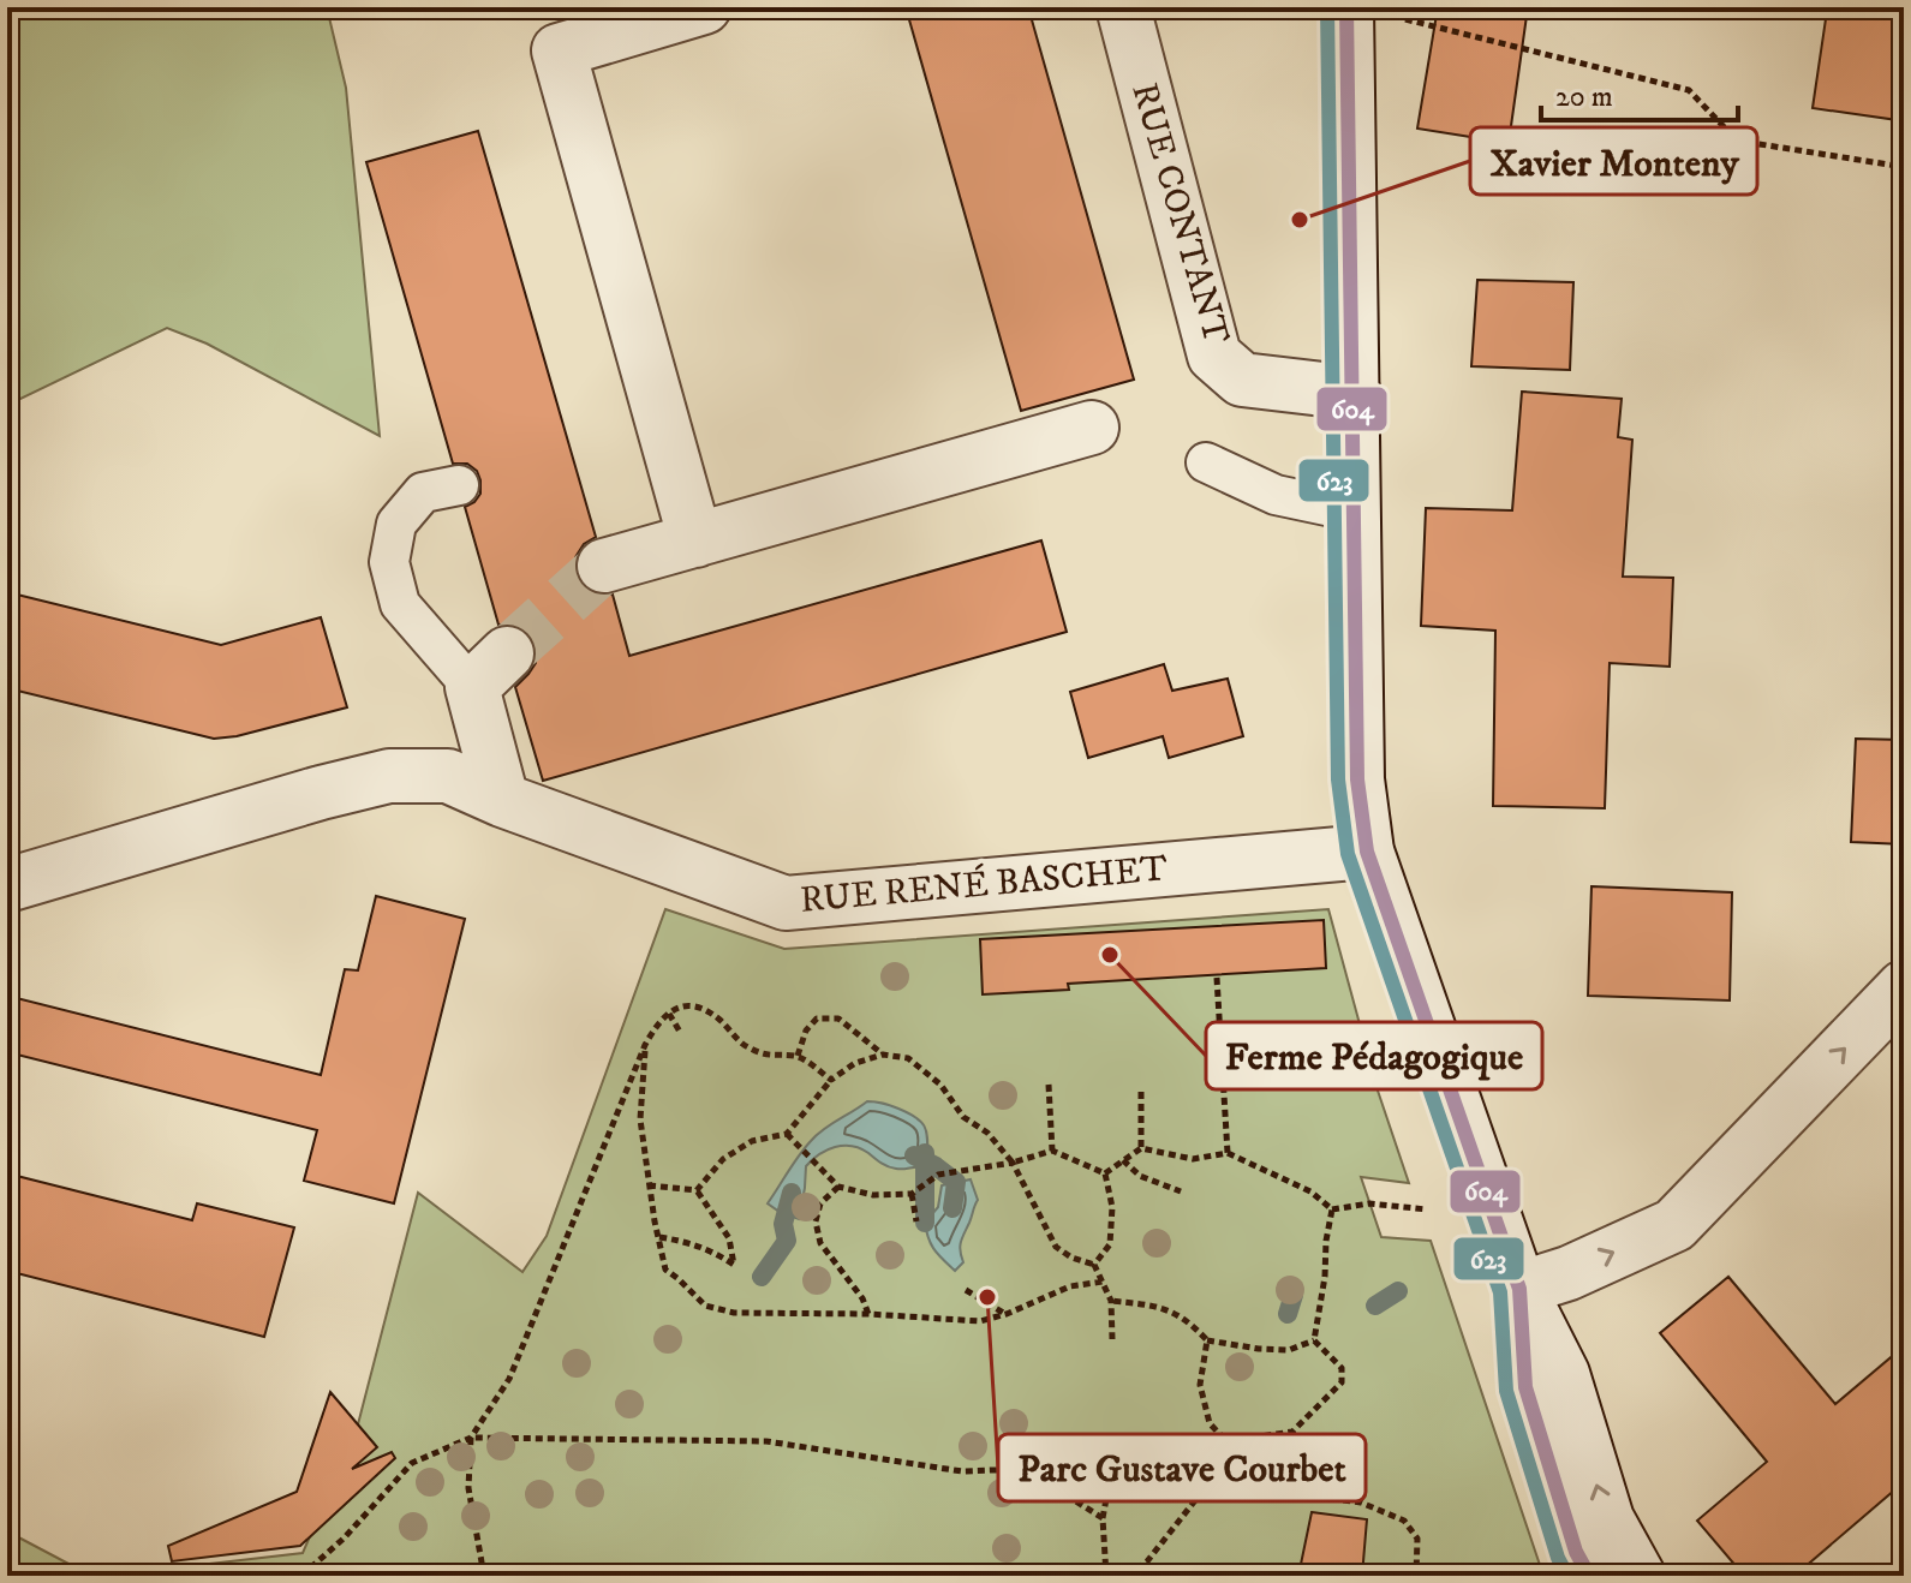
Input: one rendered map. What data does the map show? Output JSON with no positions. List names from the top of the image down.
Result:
{
  "streets": {
    "street": ["RUE CONTANT", "RUE RENÉ BASCHET"]
  },
  "places": ["Xavier Monteny", "Ferme Pédagogique", "Parc Gustave Courbet"],
  "lines": ["transit line 604", "transit line 623"],
  "scale_bar": "20 m"
}
